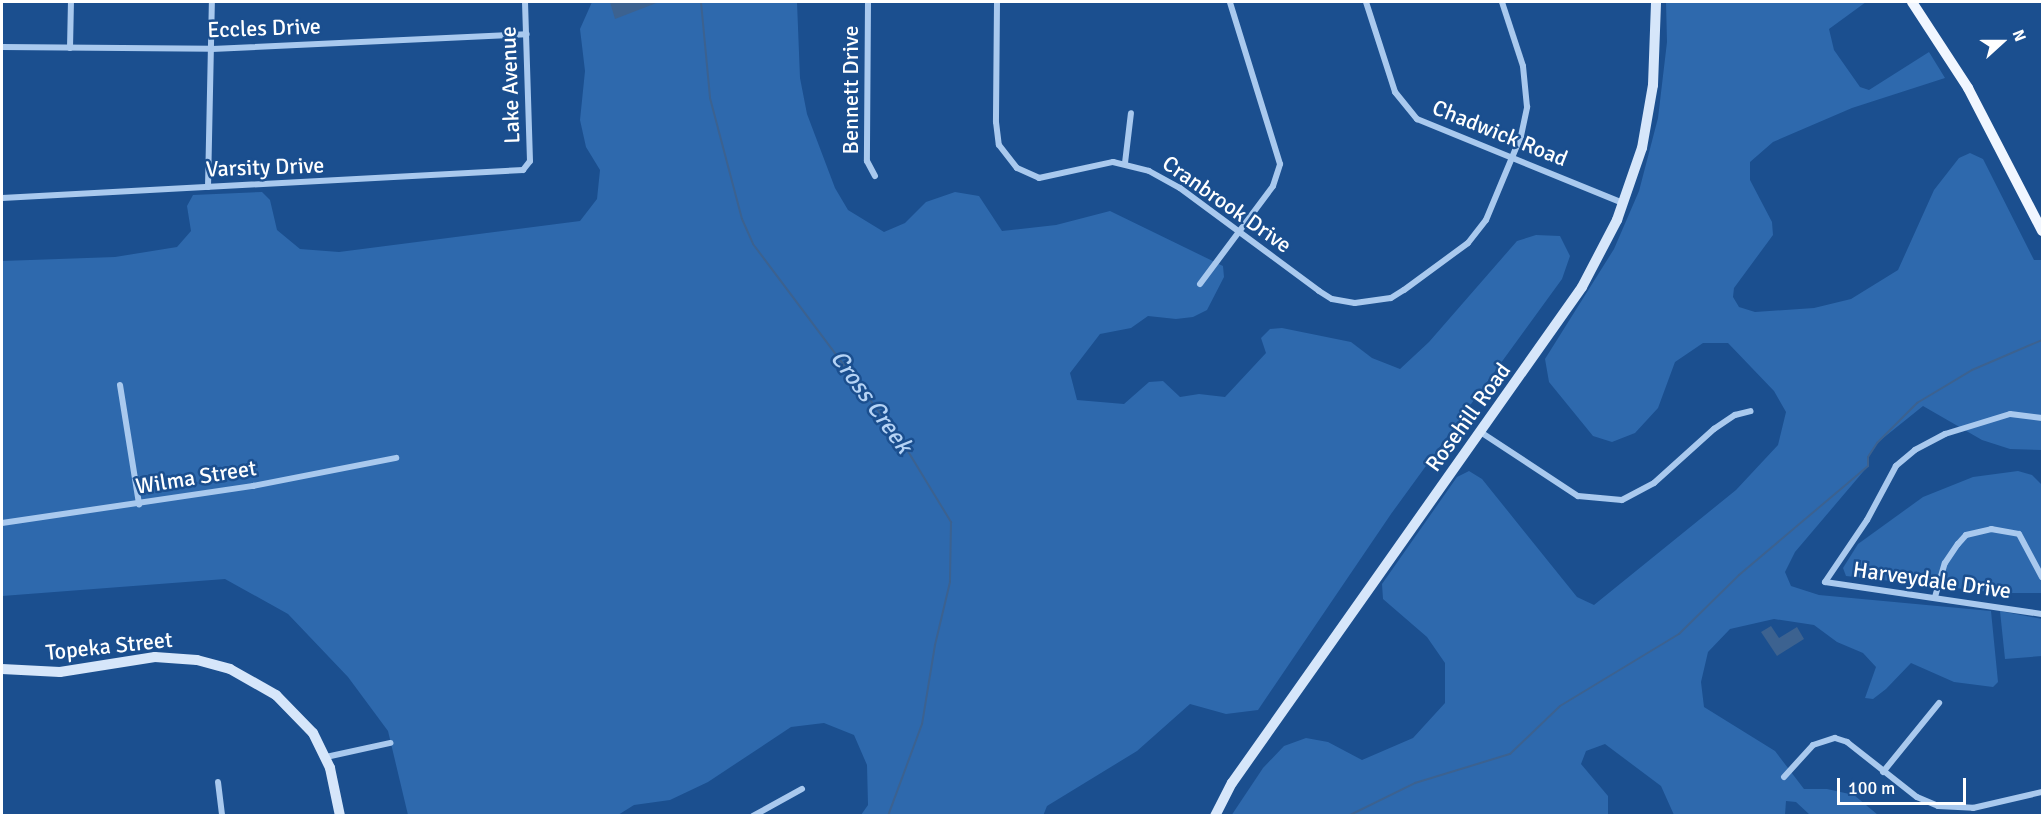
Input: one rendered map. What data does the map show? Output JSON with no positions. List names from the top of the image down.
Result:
{
  "streets": {
    "main road": ["Rosehill Road", "Topeka Street"],
    "street": [
      "Eccles Drive",
      "Lake Avenue",
      "Bennett Drive",
      "Chadwick Road",
      "Varsity Drive",
      "Cranbrook Drive",
      "Wilma Street",
      "Harveydale Drive"
    ]
  },
  "crossings": [
    ["Eccles Drive", "Lake Avenue"],
    ["Lake Avenue", "Varsity Drive"],
    ["Chadwick Road", "Cranbrook Drive"],
    ["Chadwick Road", "Rosehill Road"]
  ],
  "water": ["Cross Creek"],
  "scale_bar": "100 m",
  "north": "right"
}
